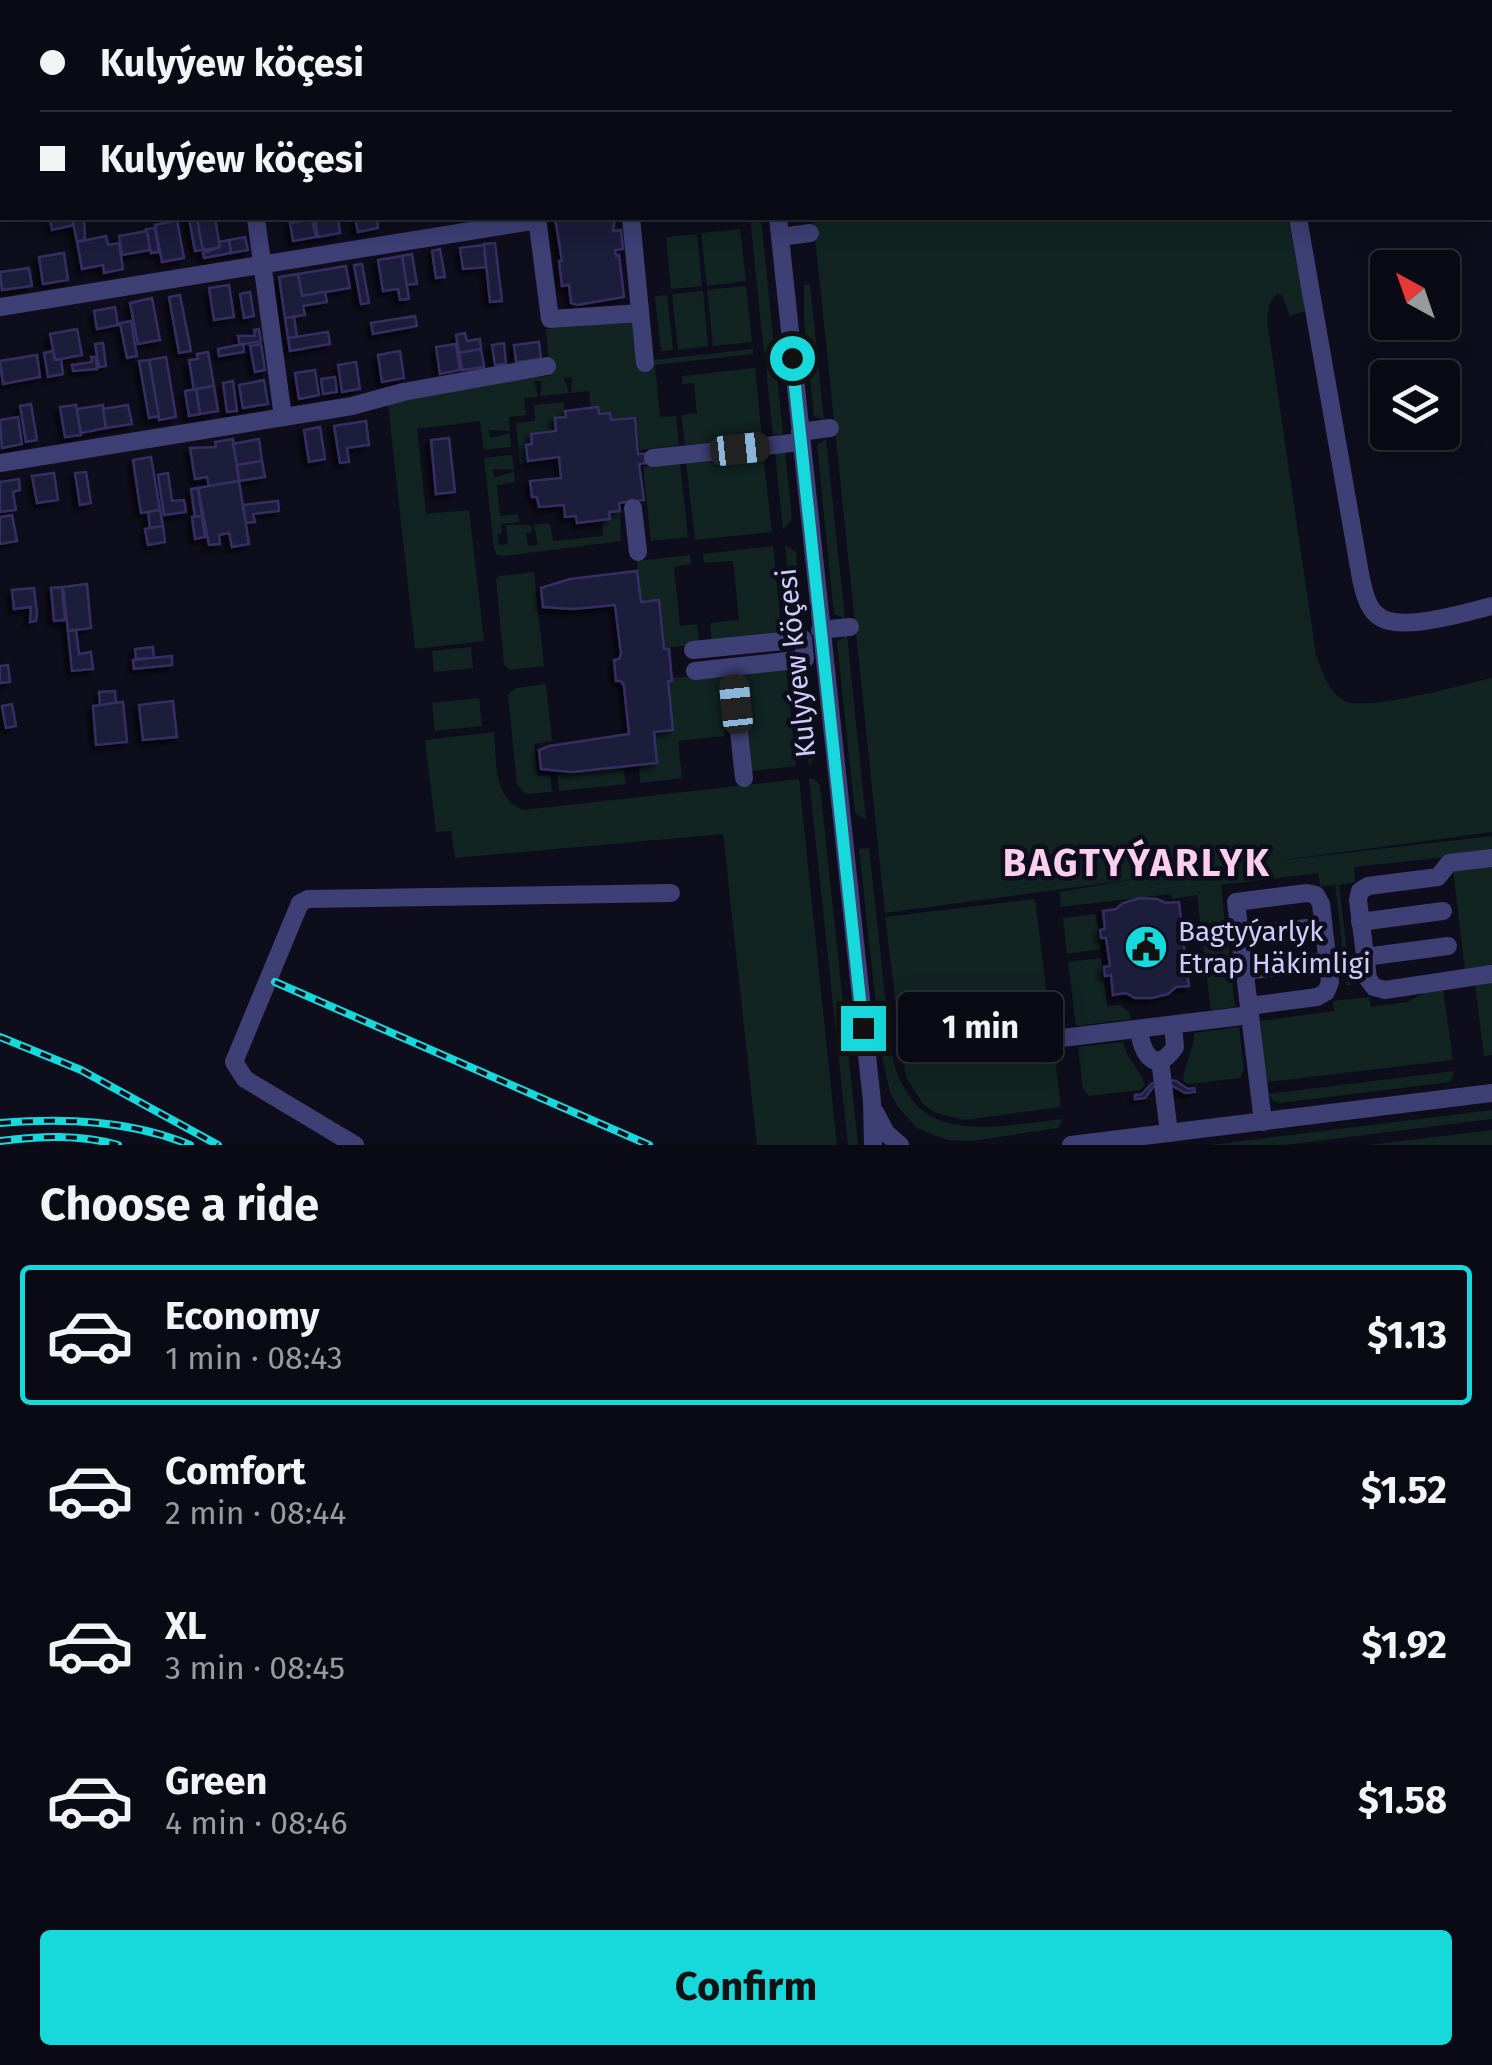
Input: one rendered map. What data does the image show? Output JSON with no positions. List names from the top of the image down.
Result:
{
  "streets": {
    "street": ["Kulyýew köçesi"]
  },
  "districts": ["BAGTYÝARLYK"],
  "places": {
    "public building": ["Bagtyýarlyk Etrap Häkimligi"]
  },
  "north": "top left",
  "page": {
    "banner": ["Kulyýew köçesi", "Kulyýew köçesi"],
    "bubble": "1 min",
    "heading": "Choose a ride",
    "list": [
      {
        "name": "Economy",
        "note": "1 min · 08:43",
        "value": "$1.13"
      },
      {
        "name": "Comfort",
        "note": "2 min · 08:44",
        "value": "$1.52"
      },
      {
        "name": "XL",
        "note": "3 min · 08:45",
        "value": "$1.92"
      },
      {
        "name": "Green",
        "note": "4 min · 08:46",
        "value": "$1.58"
      }
    ],
    "buttons": "Confirm"
  }
}
